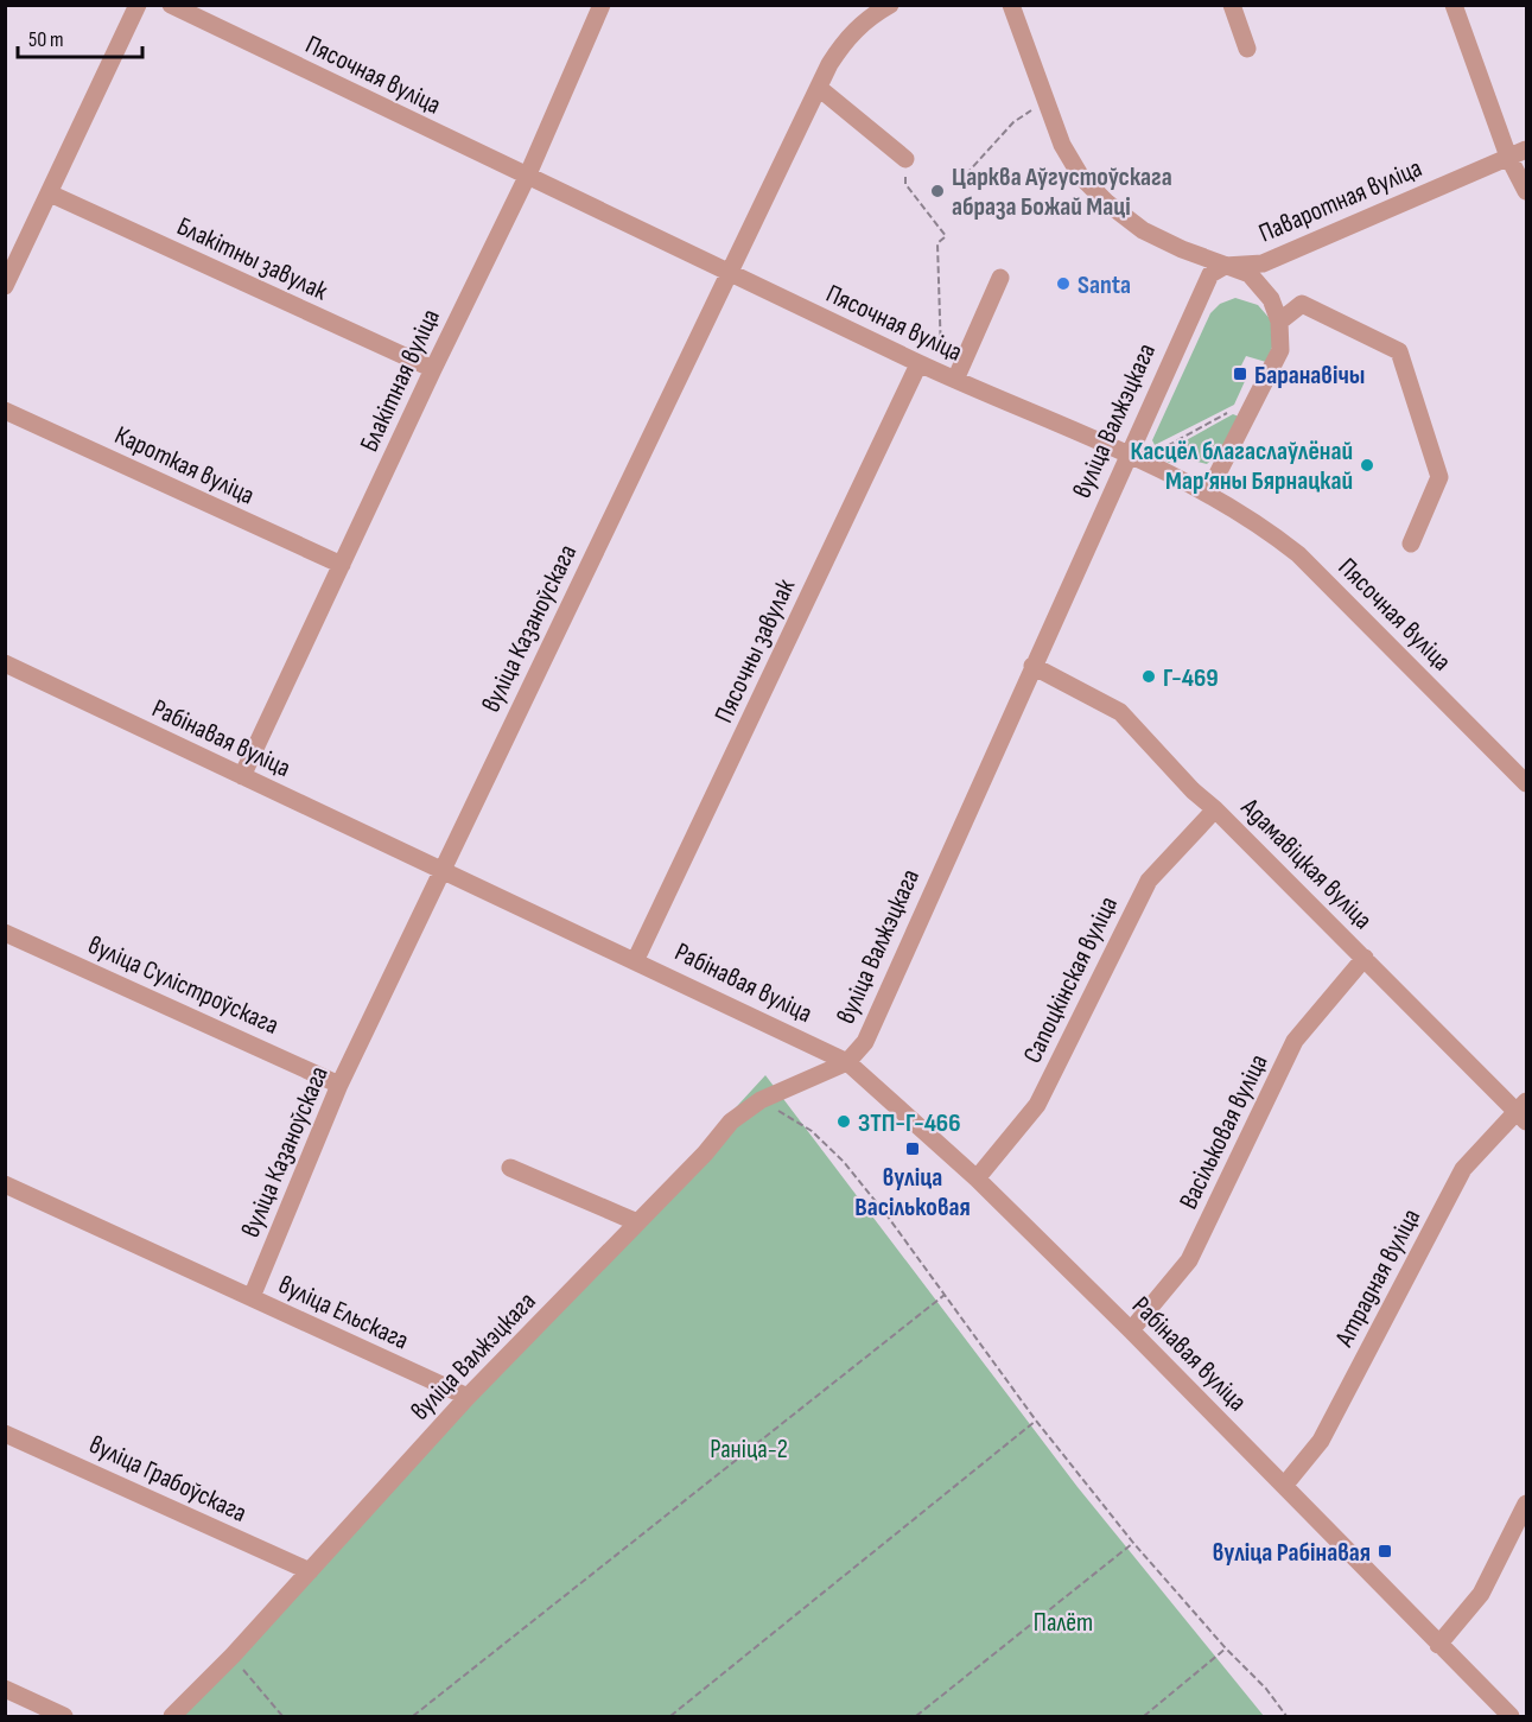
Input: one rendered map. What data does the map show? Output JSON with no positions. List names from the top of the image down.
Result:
{
  "streets": {
    "street": [
      "Пясочная вуліца",
      "Паваротная вуліца",
      "Блакітны завулак",
      "Блакітная вуліца",
      "вуліца Валжэцкага",
      "Кароткая вуліца",
      "вуліца Казаноўскага",
      "Пясочны завулак",
      "Рабінавая вуліца",
      "Адамавіцкая вуліца",
      "Сапоцкінская вуліца",
      "вуліца Сулістроўскага",
      "Васільковая вуліца",
      "Атрадная вуліца",
      "вуліца Ельскага",
      "вуліца Грабоўскага"
    ]
  },
  "crossings": [
    ["Пясочная вуліца", "Блакітная вуліца"],
    ["Пясочная вуліца", "вуліца Валжэцкага"],
    ["Пясочная вуліца", "вуліца Казаноўскага"],
    ["Пясочная вуліца", "Пясочны завулак"],
    ["Паваротная вуліца", "вуліца Валжэцкага"],
    ["Блакітны завулак", "Блакітная вуліца"],
    ["Блакітная вуліца", "Кароткая вуліца"],
    ["Блакітная вуліца", "Рабінавая вуліца"],
    ["вуліца Валжэцкага", "Рабінавая вуліца"],
    ["вуліца Валжэцкага", "Адамавіцкая вуліца"],
    ["вуліца Валжэцкага", "вуліца Ельскага"],
    ["вуліца Валжэцкага", "вуліца Грабоўскага"],
    ["вуліца Казаноўскага", "Рабінавая вуліца"],
    ["вуліца Казаноўскага", "вуліца Сулістроўскага"],
    ["вуліца Казаноўскага", "вуліца Ельскага"],
    ["Пясочны завулак", "Рабінавая вуліца"],
    ["Рабінавая вуліца", "Сапоцкінская вуліца"],
    ["Рабінавая вуліца", "Васільковая вуліца"],
    ["Рабінавая вуліца", "Атрадная вуліца"],
    ["Адамавіцкая вуліца", "Сапоцкінская вуліца"],
    ["Адамавіцкая вуліца", "Васільковая вуліца"],
    ["Адамавіцкая вуліца", "Атрадная вуліца"]
  ],
  "parks": ["Раніца-2", "Палёт"],
  "places": {
    "other": [
      "Царква Аўгустоўскага абраза Божай Маці",
      "Santa",
      "Касцёл благаслаўлёнай Мар’яны Бярнацкай",
      "Г-469",
      "ЗТП-Г-466"
    ],
    "transit": ["Баранавічы", "вуліца Васільковая", "вуліца Рабінавая"]
  },
  "scale_bar": "50 m"
}
